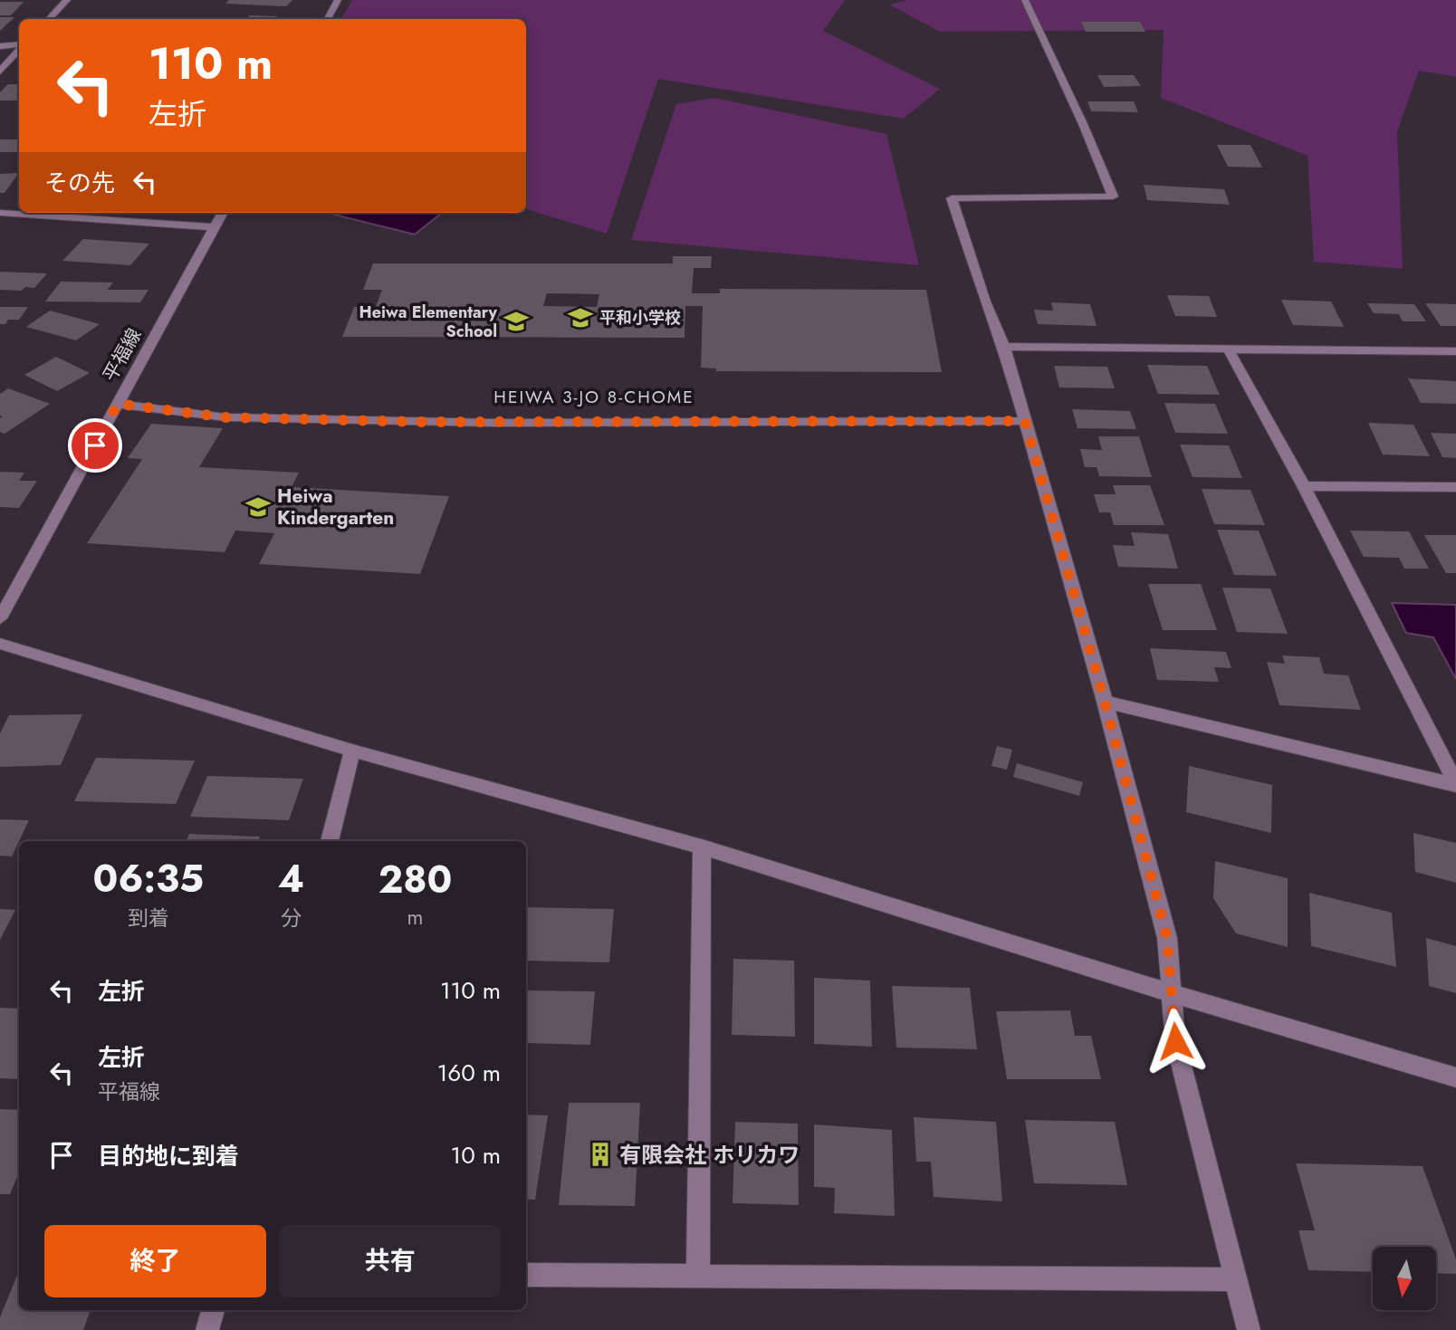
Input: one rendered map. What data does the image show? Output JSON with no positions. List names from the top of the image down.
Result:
{
  "streets": {
    "street": ["平福線"]
  },
  "districts": ["HEIWA 3-JO 8-CHOME"],
  "places": {
    "school or university": ["平和小学校", "Heiwa Elementary School", "Heiwa Kindergarten"],
    "building": ["有限会社 ホリカワ"]
  },
  "north": "bottom",
  "page": {
    "turn": ["110 m", "左折"],
    "then": "その先",
    "eta": [
      "06:35",
      "到着",
      "4",
      "分",
      "280",
      "m"
    ],
    "list": [
      {
        "name": "左折",
        "value": "110 m"
      },
      {
        "name": "左折",
        "note": "平福線",
        "value": "160 m"
      },
      {
        "name": "目的地に到着",
        "value": "10 m"
      }
    ],
    "buttons": ["終了", "共有"]
  }
}
